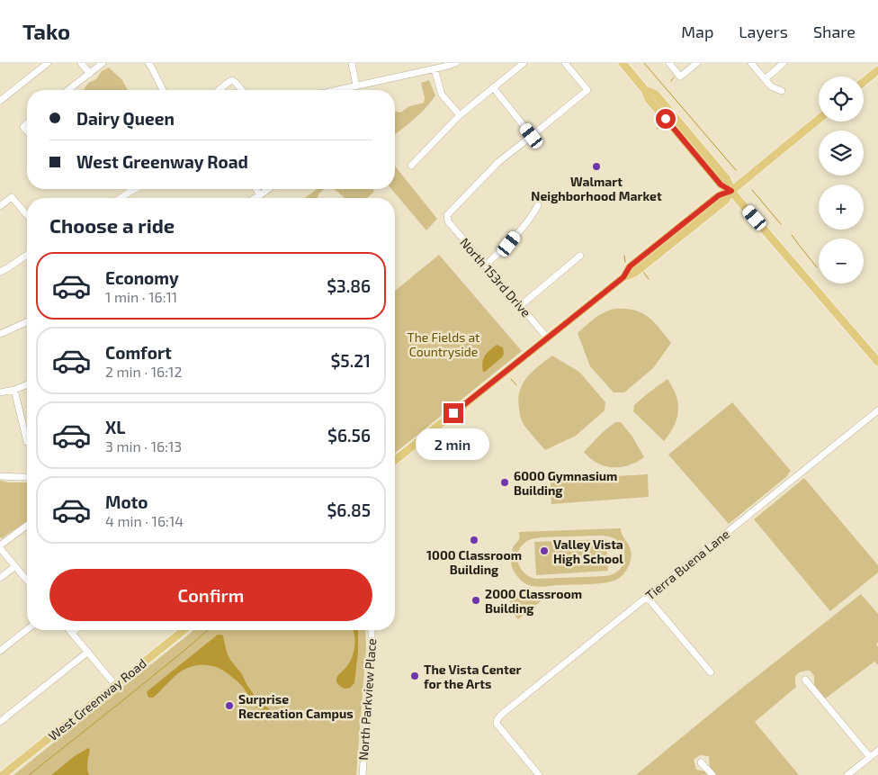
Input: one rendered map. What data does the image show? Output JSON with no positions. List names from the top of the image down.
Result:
{
  "streets": {
    "main road": ["West Greenway Road"],
    "street": ["North 153rd Drive", "Tierra Buena Lane", "North Parkview Place"]
  },
  "parks": ["The Fields at Countryside"],
  "places": [
    "Walmart Neighborhood Market",
    "6000 Gymnasium Building",
    "1000 Classroom Building",
    "Valley Vista High School",
    "2000 Classroom Building",
    "The Vista Center for the Arts",
    "Surprise Recreation Campus"
  ],
  "page": {
    "header": "Tako",
    "nav": ["Map", "Layers", "Share"],
    "map_buttons": ["+", "−"],
    "banner": ["Dairy Queen", "West Greenway Road"],
    "heading": "Choose a ride",
    "list": [
      {
        "name": "Economy",
        "note": "1 min · 16:11",
        "value": "$3.86"
      },
      {
        "name": "Comfort",
        "note": "2 min · 16:12",
        "value": "$5.21"
      },
      {
        "name": "XL",
        "note": "3 min · 16:13",
        "value": "$6.56"
      },
      {
        "name": "Moto",
        "note": "4 min · 16:14",
        "value": "$6.85"
      }
    ],
    "bubble": "2 min",
    "buttons": "Confirm"
  }
}
